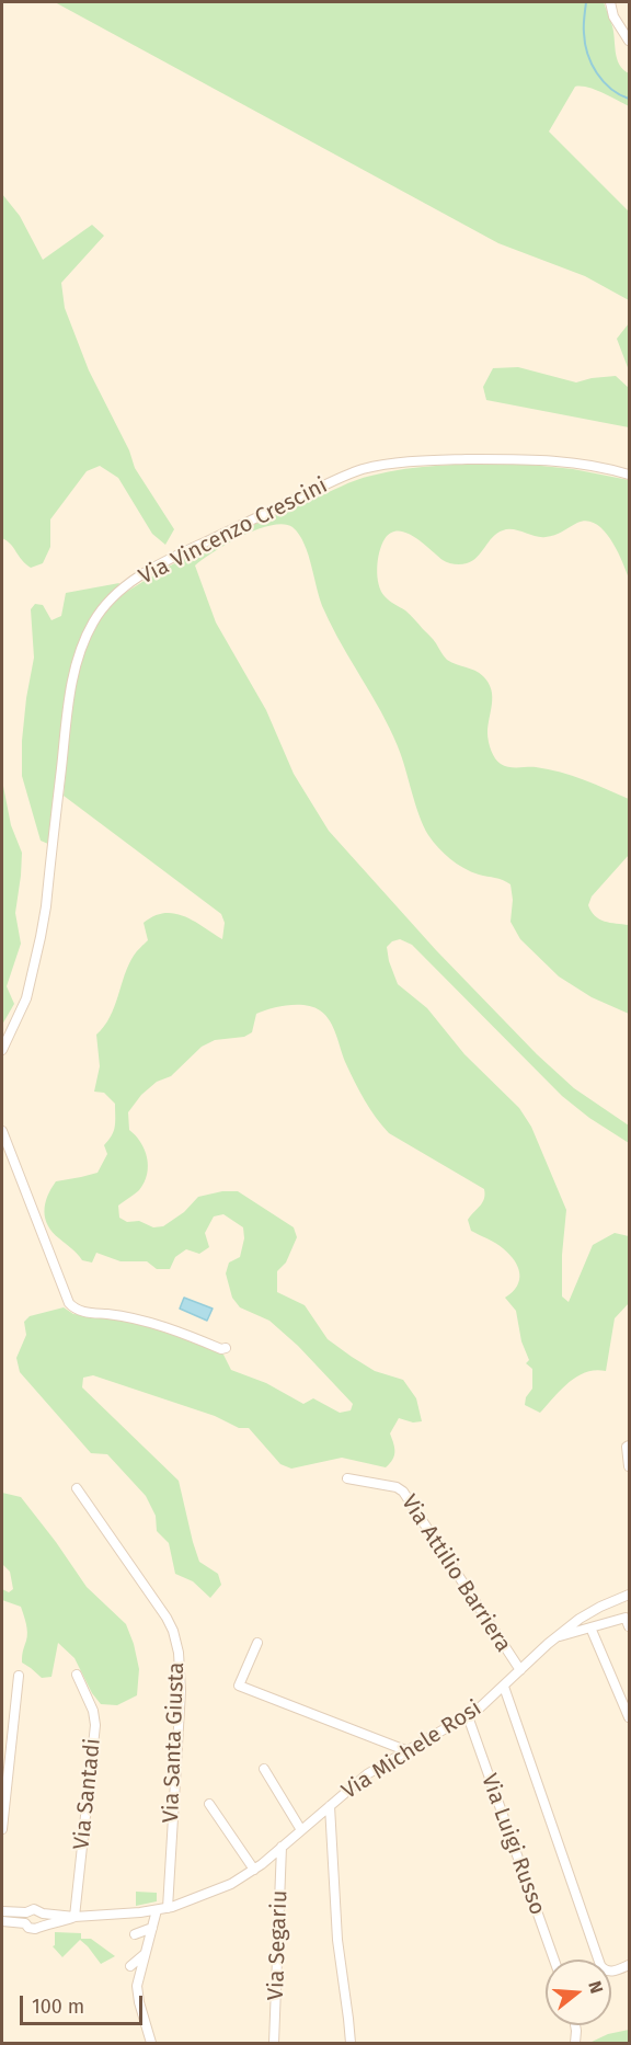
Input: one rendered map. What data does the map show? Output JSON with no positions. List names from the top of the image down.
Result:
{
  "streets": {
    "street": [
      "Via Vincenzo Crescini",
      "Via Attilio Barriera",
      "Via Santa Giusta",
      "Via Michele Rosi",
      "Via Santadi",
      "Via Luigi Russo",
      "Via Segariu"
    ]
  },
  "crossings": [
    ["Via Attilio Barriera", "Via Michele Rosi"],
    ["Via Santa Giusta", "Via Michele Rosi"],
    ["Via Michele Rosi", "Via Santadi"],
    ["Via Michele Rosi", "Via Luigi Russo"],
    ["Via Michele Rosi", "Via Segariu"]
  ],
  "scale_bar": "100 m",
  "north": "right"
}
